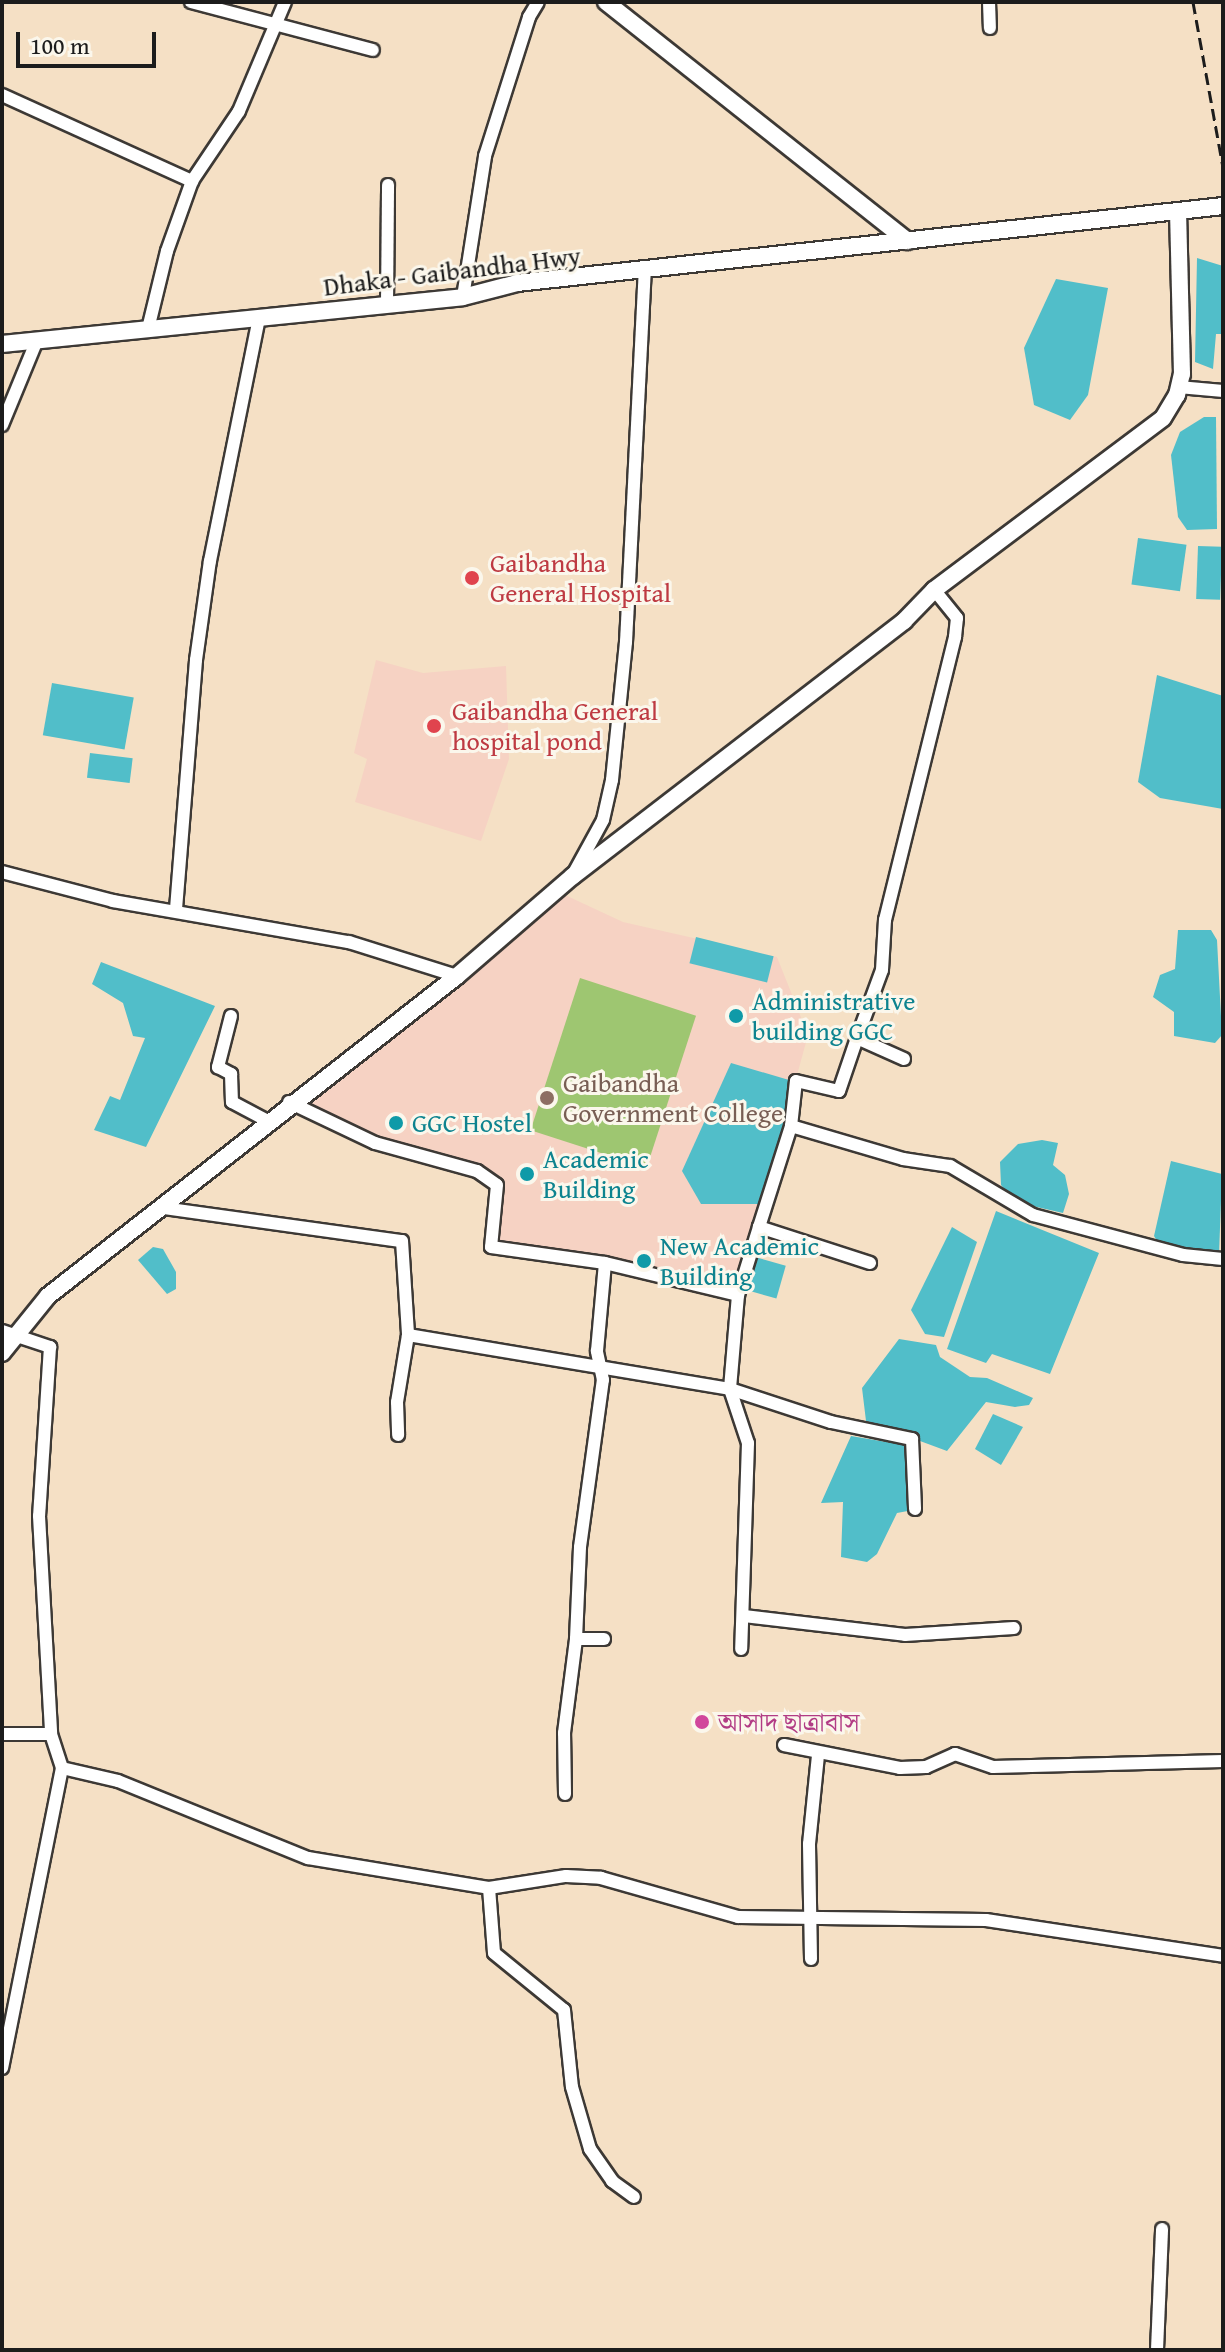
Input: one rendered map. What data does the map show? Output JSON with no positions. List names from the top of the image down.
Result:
{
  "streets": {
    "main road": ["Dhaka - Gaibandha Hwy"]
  },
  "places": [
    "Gaibandha General Hospital",
    "Gaibandha General hospital pond",
    "Administrative building GGC",
    "Gaibandha Government College",
    "GGC Hostel",
    "Academic Building",
    "New Academic Building",
    "আসাদ ছাত্রাবাস"
  ],
  "scale_bar": "100 m"
}
